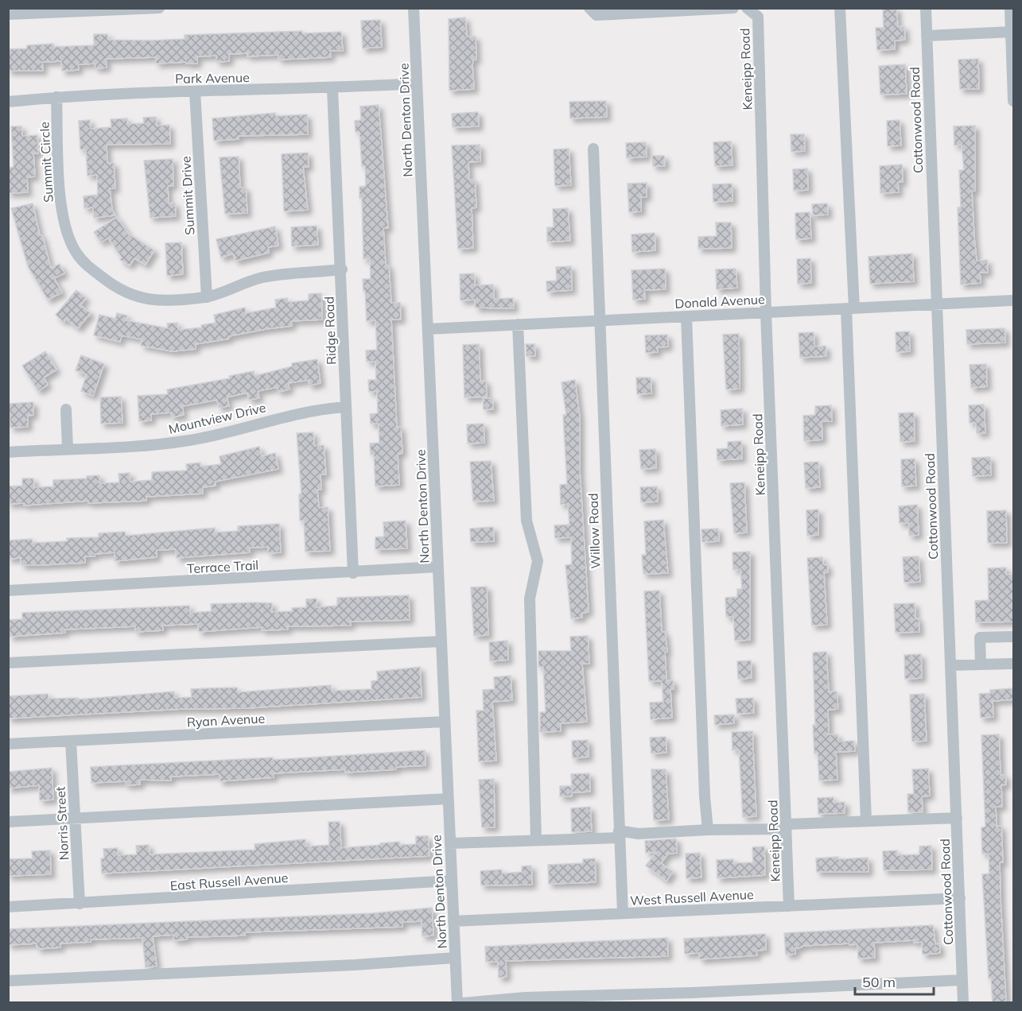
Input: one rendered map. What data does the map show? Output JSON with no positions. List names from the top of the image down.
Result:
{
  "streets": {
    "street": [
      "Keneipp Road",
      "Park Avenue",
      "North Denton Drive",
      "Cottonwood Road",
      "Summit Circle",
      "Summit Drive",
      "Donald Avenue",
      "Ridge Road",
      "Mountview Drive",
      "Willow Road",
      "Terrace Trail",
      "Ryan Avenue",
      "Norris Street",
      "East Russell Avenue",
      "West Russell Avenue"
    ]
  },
  "crossings": [
    ["Keneipp Road", "Donald Avenue"],
    ["Keneipp Road", "West Russell Avenue"],
    ["Park Avenue", "North Denton Drive"],
    ["Park Avenue", "Summit Circle"],
    ["Park Avenue", "Summit Drive"],
    ["Park Avenue", "Ridge Road"],
    ["North Denton Drive", "Donald Avenue"],
    ["North Denton Drive", "Terrace Trail"],
    ["North Denton Drive", "Ryan Avenue"],
    ["North Denton Drive", "East Russell Avenue"],
    ["North Denton Drive", "West Russell Avenue"],
    ["Cottonwood Road", "Donald Avenue"],
    ["Cottonwood Road", "West Russell Avenue"],
    ["Summit Circle", "Summit Drive"],
    ["Summit Circle", "Ridge Road"],
    ["Donald Avenue", "Willow Road"],
    ["Ridge Road", "Mountview Drive"],
    ["Ridge Road", "Terrace Trail"],
    ["Willow Road", "West Russell Avenue"],
    ["Ryan Avenue", "Norris Street"],
    ["Norris Street", "East Russell Avenue"]
  ],
  "scale_bar": "50 m"
}
